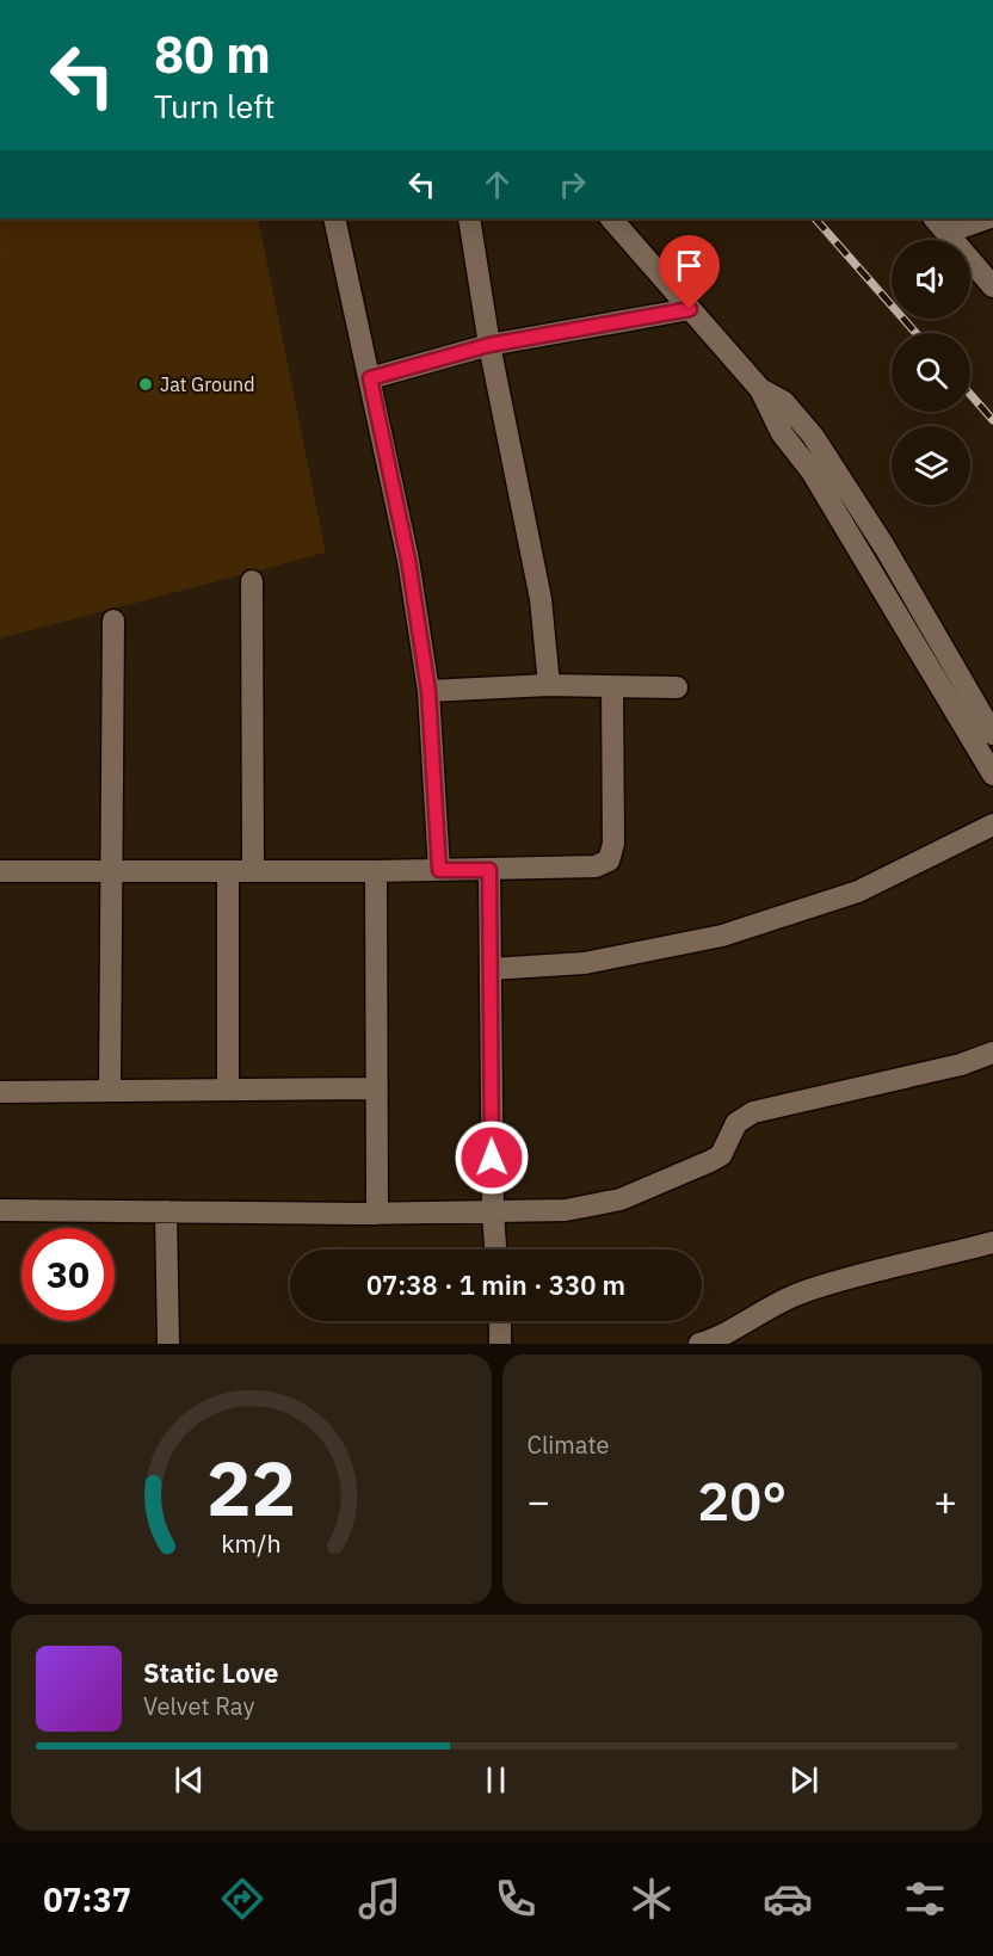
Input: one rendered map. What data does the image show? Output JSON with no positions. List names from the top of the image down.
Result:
{
  "places": ["Jat Ground"],
  "page": {
    "turn": ["80 m", "Turn left"],
    "limit": "30",
    "trip": "07:38 · 1 min · 330 m",
    "tile": "Climate",
    "heat": ["−", "20°", "+"],
    "song": ["Static Love", "Velvet Ray"],
    "tabs": "07:37",
    "gauge": ["22", "km/h"]
  }
}
